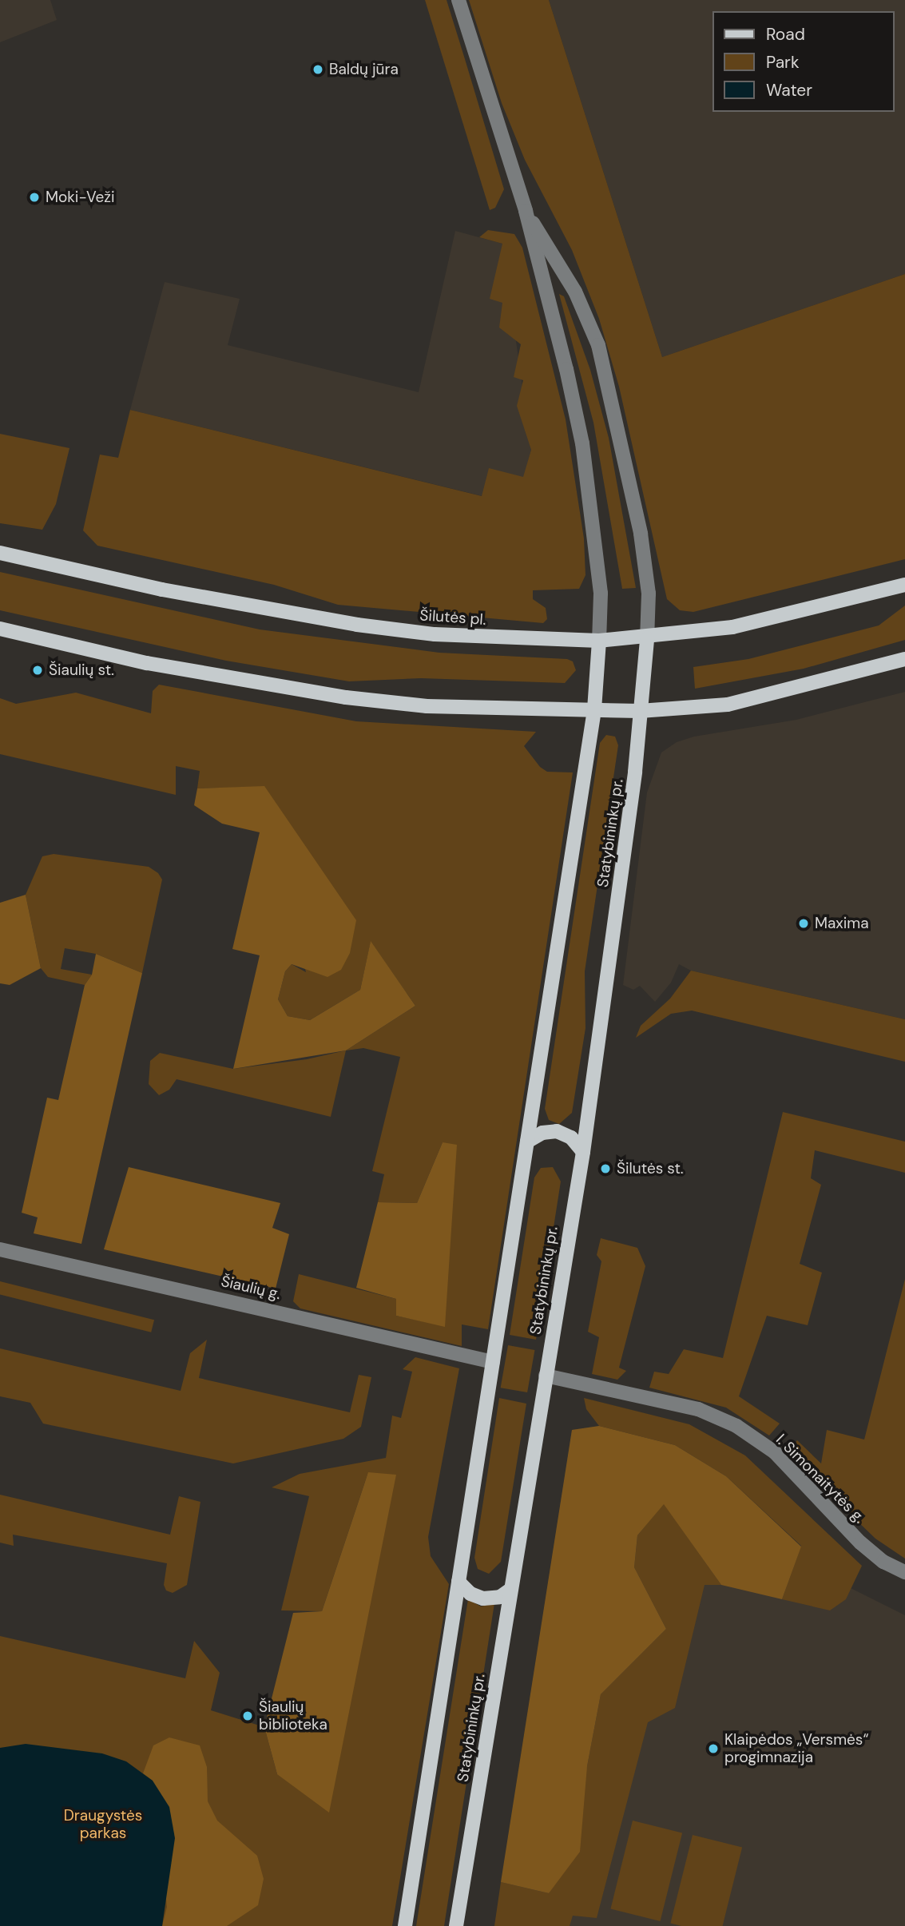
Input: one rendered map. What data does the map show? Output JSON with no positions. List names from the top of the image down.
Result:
{
  "streets": {
    "main road": ["Šilutės pl.", "Statybininkų pr."],
    "street": ["Šiaulių g.", "I. Simonaitytės g."]
  },
  "crossings": [
    ["Šilutės pl.", "Statybininkų pr."],
    ["Statybininkų pr.", "I. Simonaitytės g."]
  ],
  "parks": ["Draugystės parkas"],
  "places": [
    "Baldų jūra",
    "Moki-Veži",
    "Šiaulių st.",
    "Maxima",
    "Šilutės st.",
    "Šiaulių biblioteka",
    "Klaipėdos „Versmės“ progimnazija"
  ],
  "legend": ["Road", "Park", "Water"]
}
